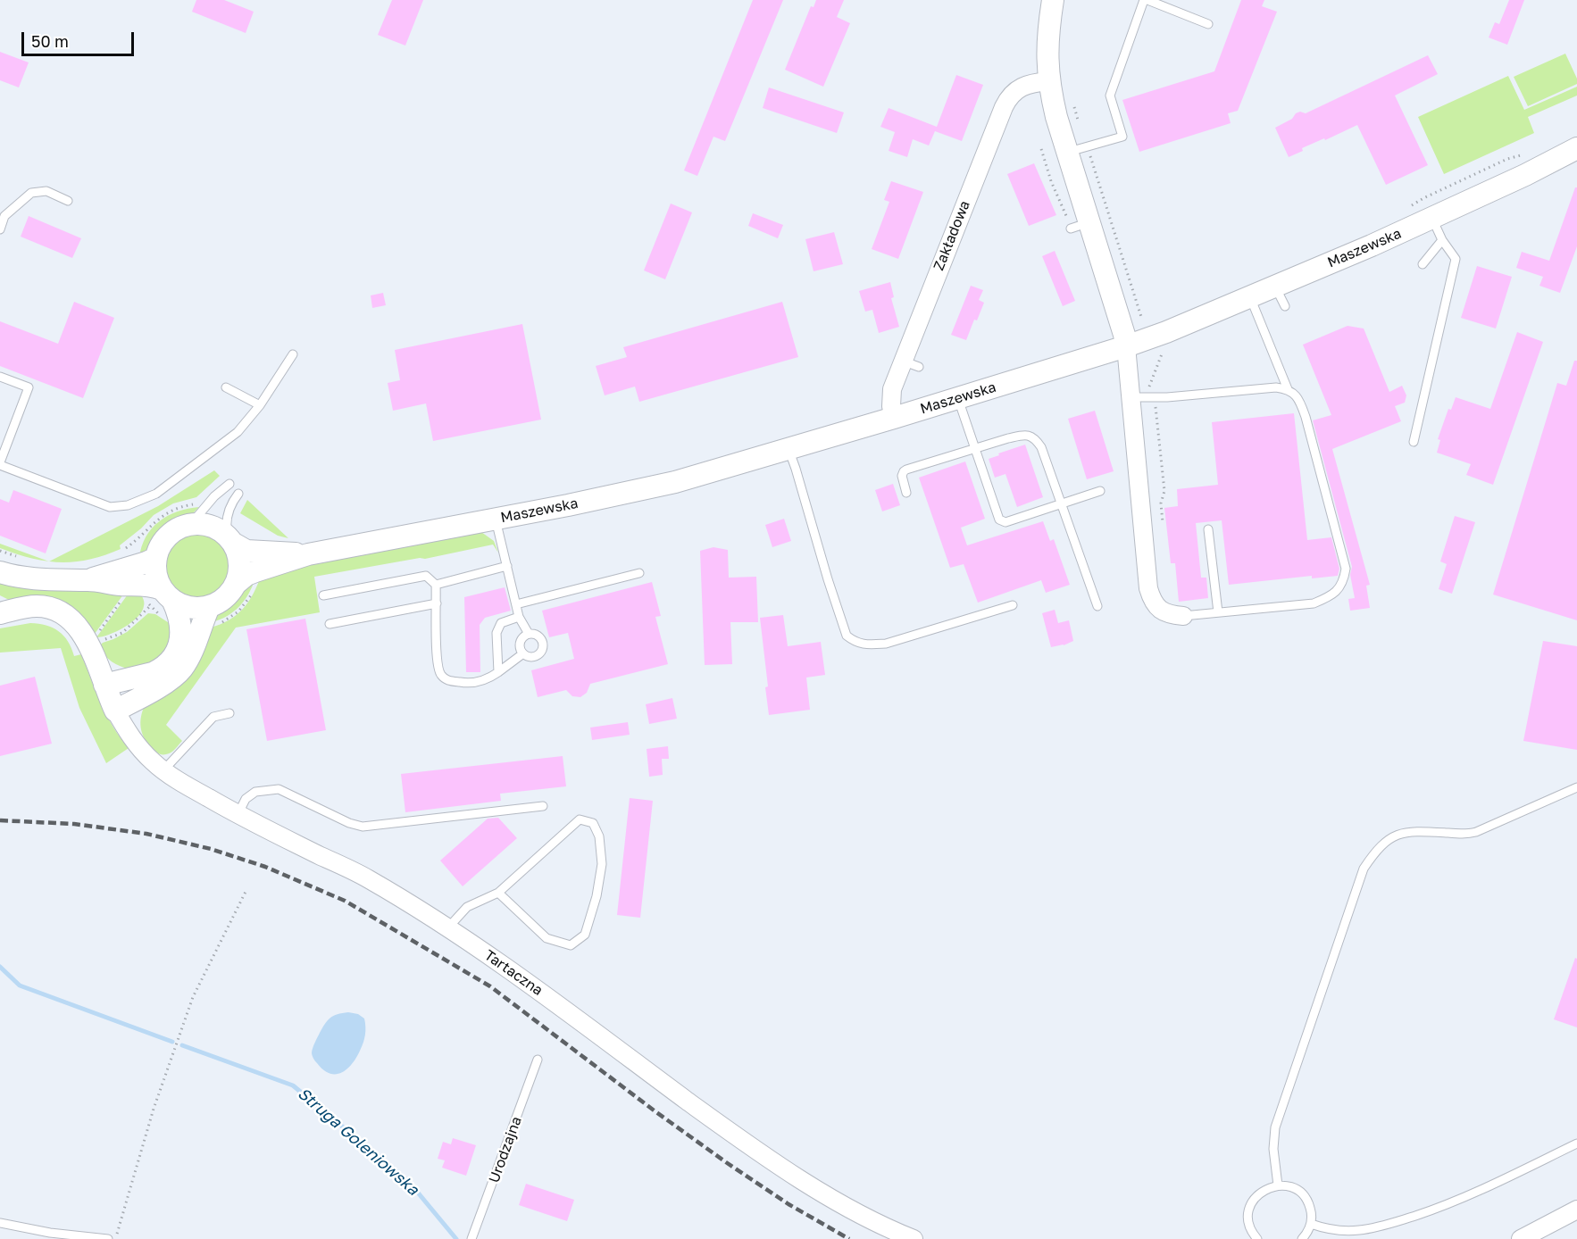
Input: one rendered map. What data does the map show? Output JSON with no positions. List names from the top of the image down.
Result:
{
  "streets": {
    "street": ["Zakładowa", "Maszewska", "Tartaczna"],
    "lane": ["Urodzajna"]
  },
  "crossings": [
    ["Zakładowa", "Maszewska"]
  ],
  "water": ["Struga Goleniowska"],
  "scale_bar": "50 m"
}
